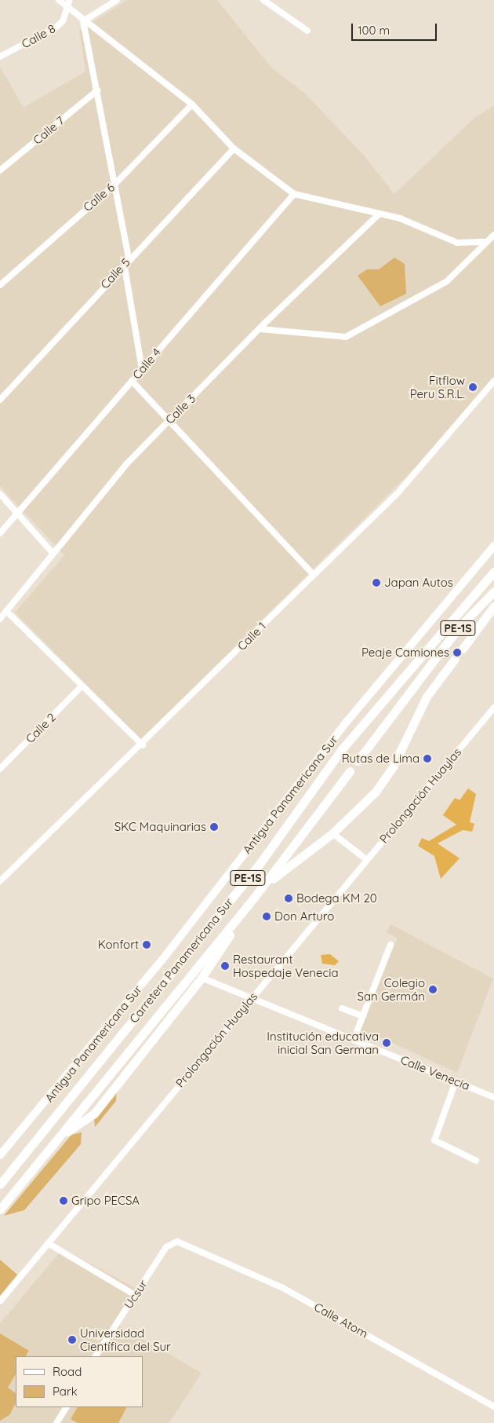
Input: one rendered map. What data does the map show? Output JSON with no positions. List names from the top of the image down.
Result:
{
  "streets": {
    "highway": ["PE-1S", "Carretera Panamericana Sur"],
    "main road": ["Antigua Panamericana Sur"],
    "street": [
      "Calle 8",
      "Calle 7",
      "Calle 6",
      "Calle 5",
      "Calle 4",
      "Calle 3",
      "Calle 1",
      "Calle 2",
      "Prolongación Huaylas",
      "Calle Venecia",
      "Ucsur",
      "Calle Atom"
    ]
  },
  "crossings": [
    ["Prolongación Huaylas", "Calle Venecia"],
    ["Ucsur", "Calle Atom"]
  ],
  "places": [
    "Fitflow Peru S.R.L.",
    "Japan Autos",
    "Peaje Camiones",
    "Rutas de Lima",
    "SKC Maquinarias",
    "Bodega KM 20",
    "Don Arturo",
    "Konfort",
    "Restaurant Hospedaje Venecia",
    "Colegio San Germán",
    "Institución educativa inicial San German",
    "Gripo PECSA",
    "Universidad Científica del Sur"
  ],
  "legend": ["Road", "Park"],
  "scale_bar": "100 m"
}
